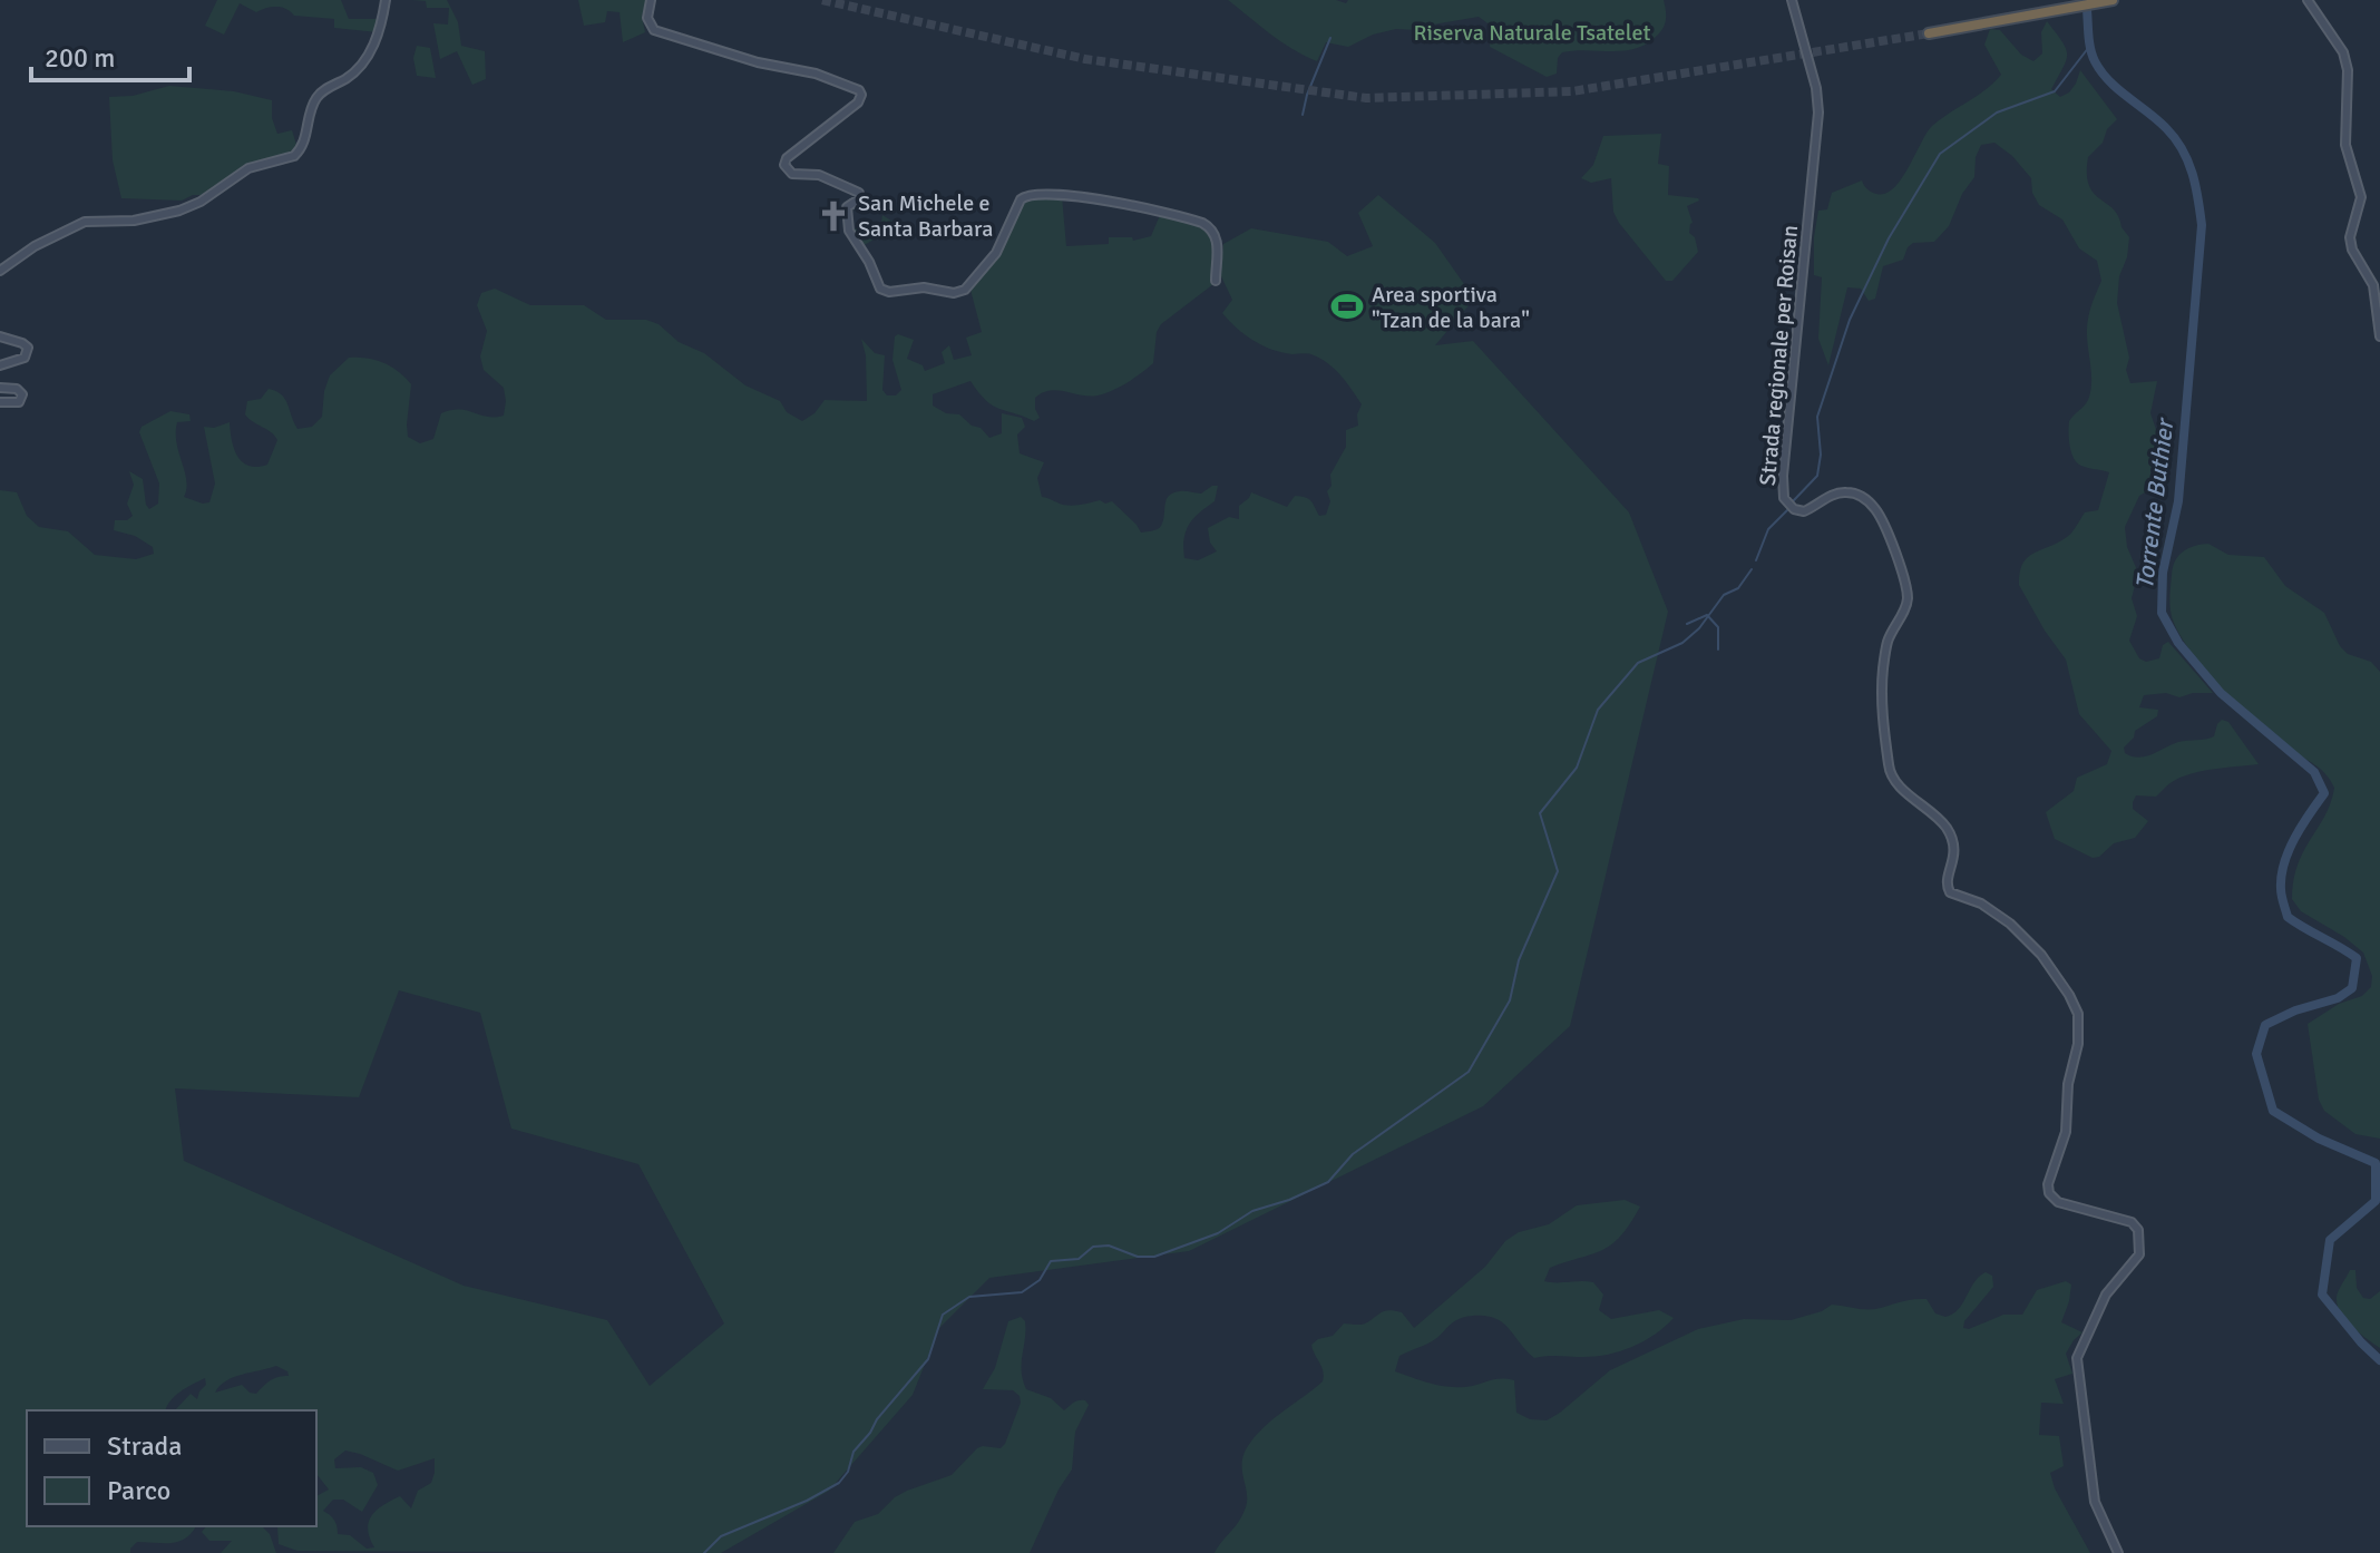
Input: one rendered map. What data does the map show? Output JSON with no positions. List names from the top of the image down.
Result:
{
  "streets": {
    "main road": ["Strada regionale per Roisan"]
  },
  "water": ["Torrente Buthier"],
  "parks": ["Riserva Naturale Tsatelet"],
  "places": {
    "church": ["San Michele e Santa Barbara"],
    "sports": ["Area sportiva \"Tzan de la bara\""]
  },
  "legend": ["Strada", "Parco"],
  "scale_bar": "200 m"
}
